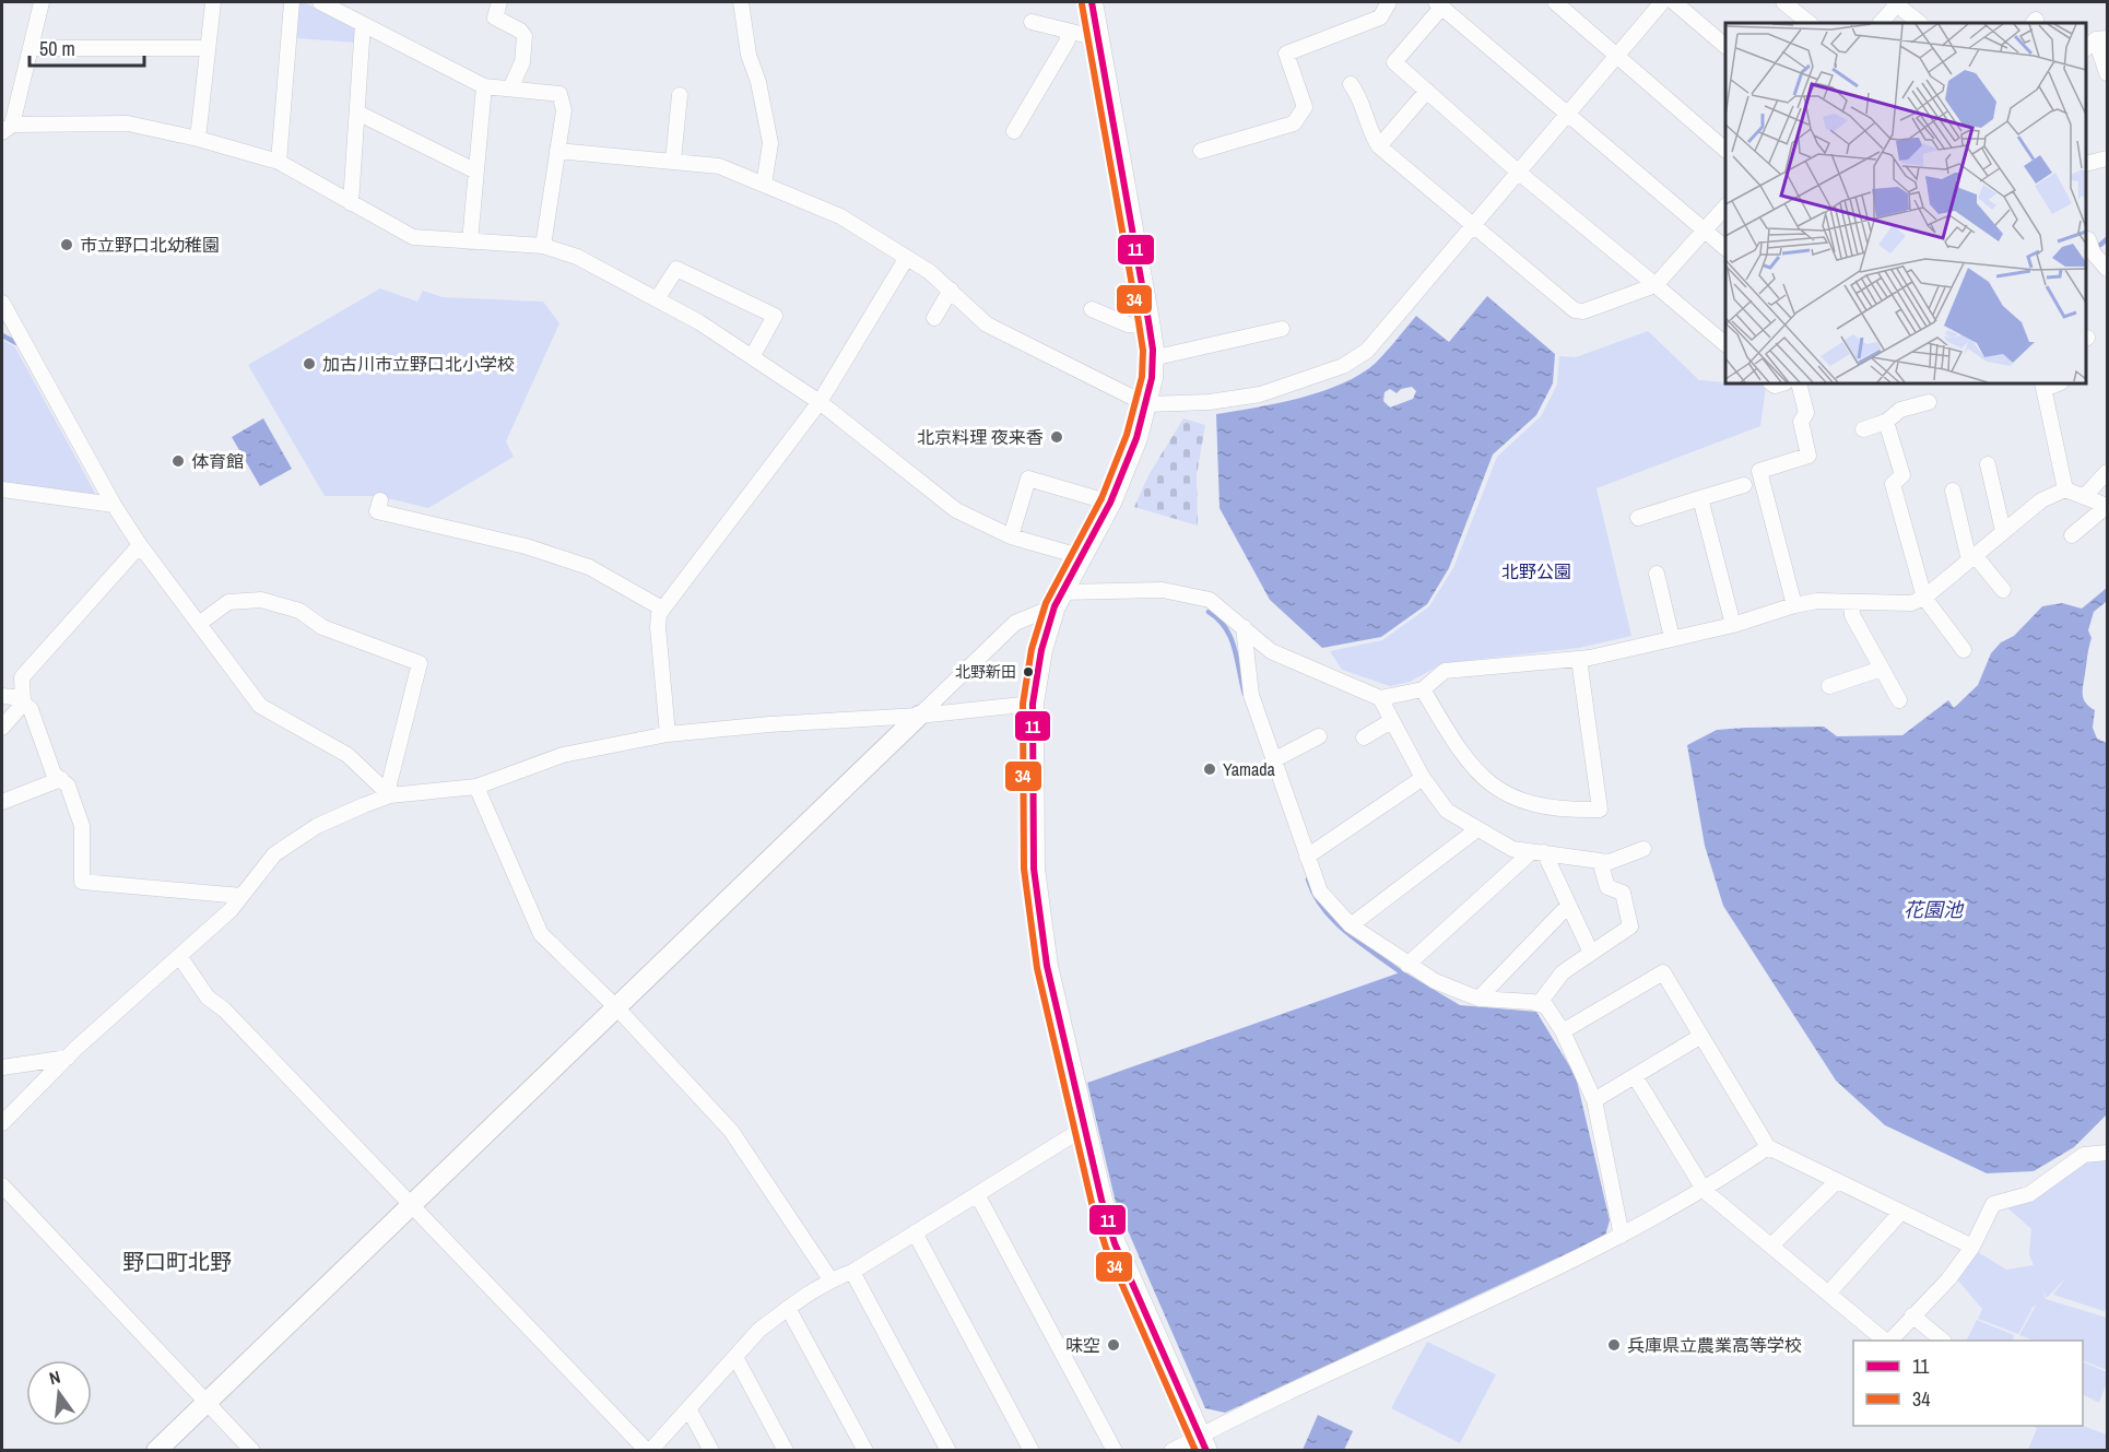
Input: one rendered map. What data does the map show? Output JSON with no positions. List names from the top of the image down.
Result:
{
  "districts": ["野口町北野"],
  "water": ["花園池"],
  "parks": ["北野公園"],
  "places": [
    "市立野口北幼稚園",
    "加古川市立野口北小学校",
    "北京料理 夜来香",
    "体育館",
    "北野新田",
    "Yamada",
    "味空",
    "兵庫県立農業高等学校"
  ],
  "lines": ["transit line 11", "transit line 34"],
  "legend": ["11", "34"],
  "scale_bar": "50 m",
  "north": "top"
}
